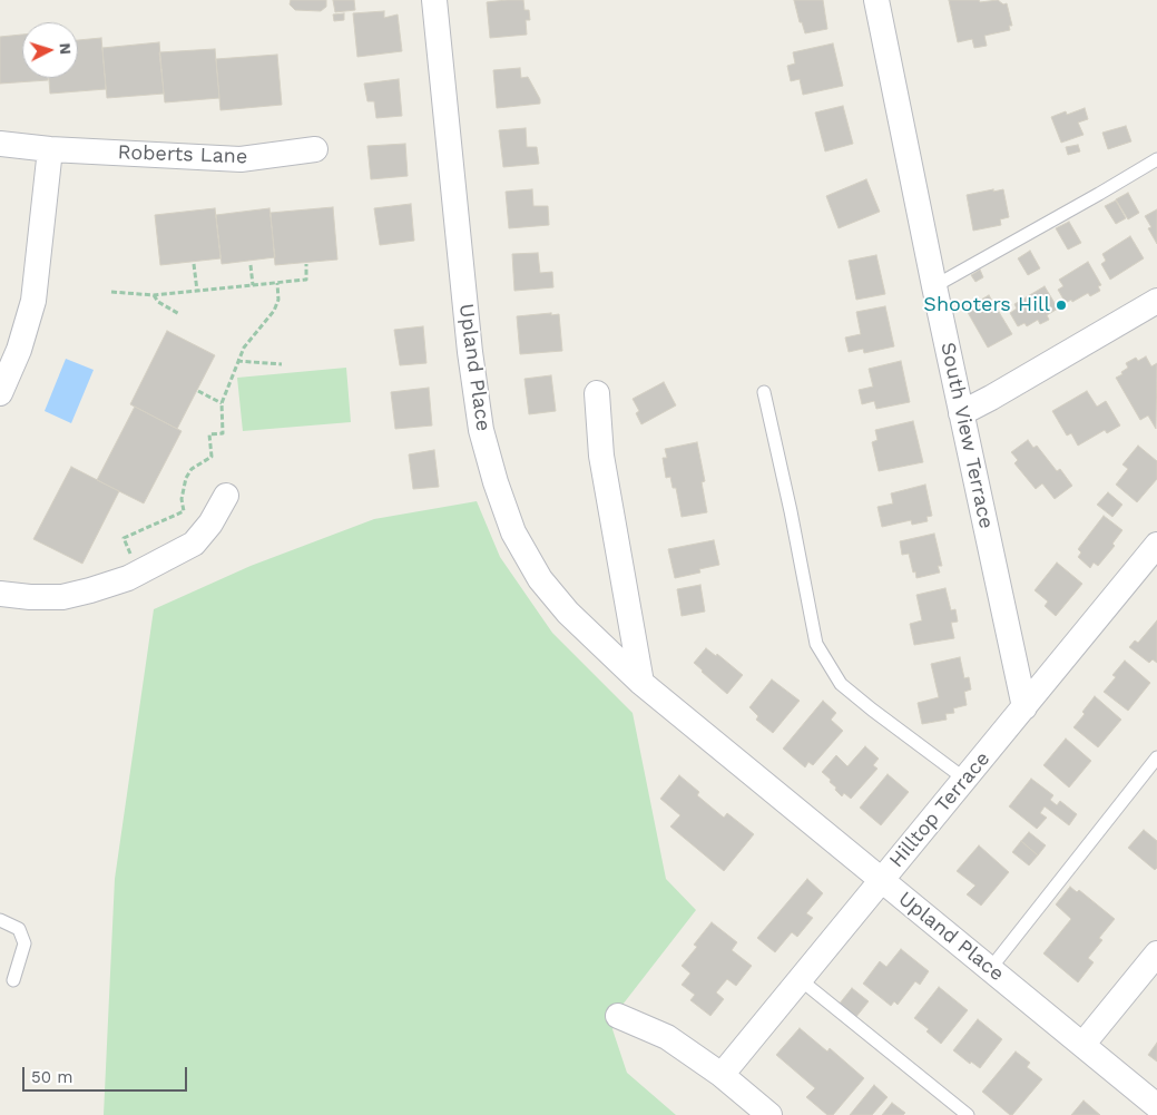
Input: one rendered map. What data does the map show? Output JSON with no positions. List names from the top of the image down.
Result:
{
  "streets": {
    "street": [
      "Roberts Lane",
      "Upland Place",
      "South View Terrace",
      "Hilltop Terrace"
    ]
  },
  "crossings": [
    ["Upland Place", "Hilltop Terrace"],
    ["South View Terrace", "Hilltop Terrace"]
  ],
  "places": ["Shooters Hill"],
  "scale_bar": "50 m",
  "north": "right"
}
